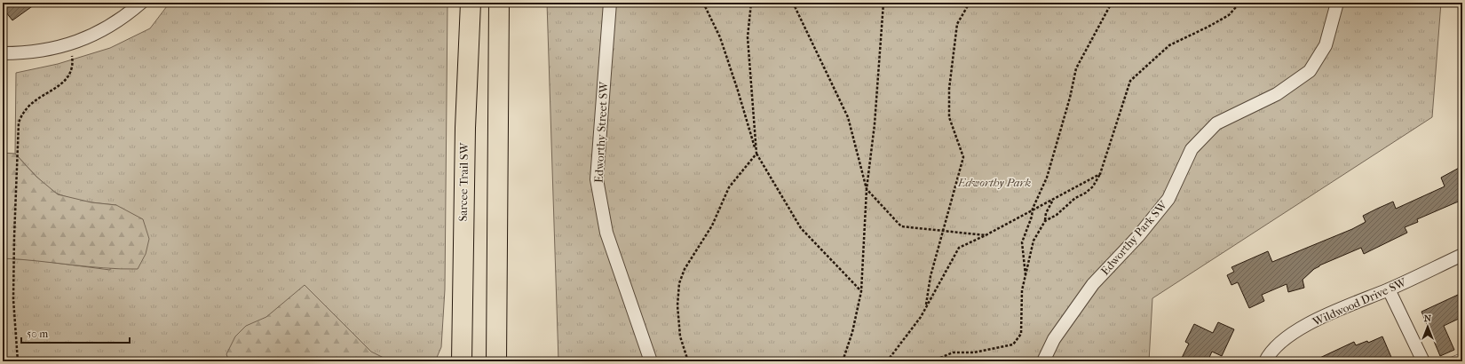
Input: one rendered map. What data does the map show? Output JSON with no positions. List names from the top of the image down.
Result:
{
  "streets": {
    "highway": ["Sarcee Trail SW"],
    "street": ["Edworthy Street SW", "Edworthy Park SW", "Wildwood Drive SW"]
  },
  "parks": ["Edworthy Park"],
  "scale_bar": "50 m",
  "north": "top"
}
